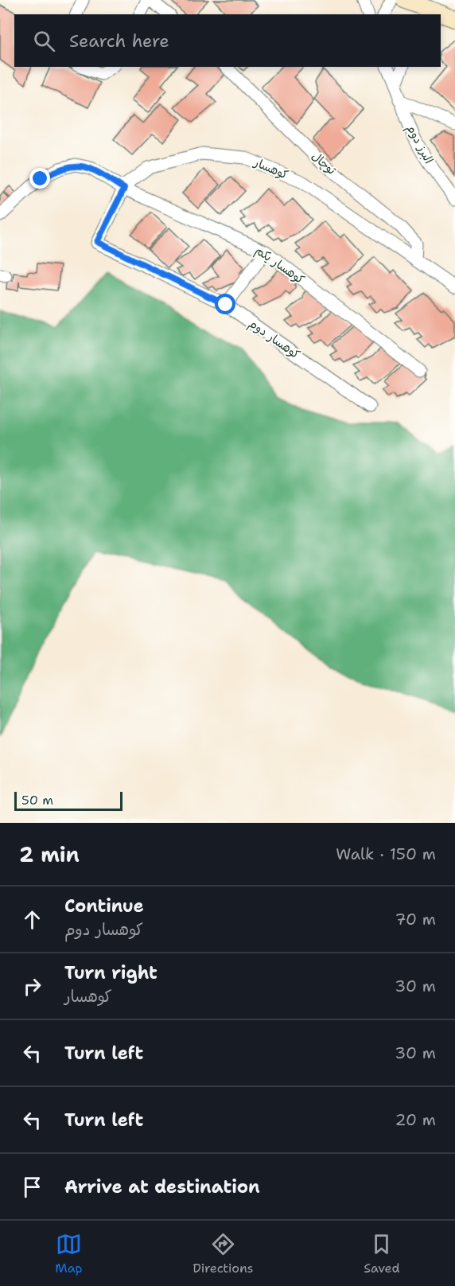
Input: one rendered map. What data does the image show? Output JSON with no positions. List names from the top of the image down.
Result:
{
  "streets": {
    "street": [
      "البرز دوم",
      "توچال",
      "کوهسار",
      "کوهسار یکم",
      "کوهسار دوم"
    ]
  },
  "crossings": [
    ["توچال", "کوهسار"],
    ["کوهسار", "کوهسار یکم"],
    ["کوهسار", "کوهسار دوم"]
  ],
  "scale_bar": "50 m",
  "page": {
    "search": "Search here",
    "scale": "50 m",
    "heading": ["2 min", "Walk · 150 m"],
    "list": [
      ["Continue", "کوهسار دوم", "70 m"],
      ["Turn right", "کوهسار", "30 m"],
      ["Turn left", "30 m"],
      ["Turn left", "20 m"],
      "Arrive at destination"
    ],
    "nav": ["Map", "Directions", "Saved"]
  }
}
